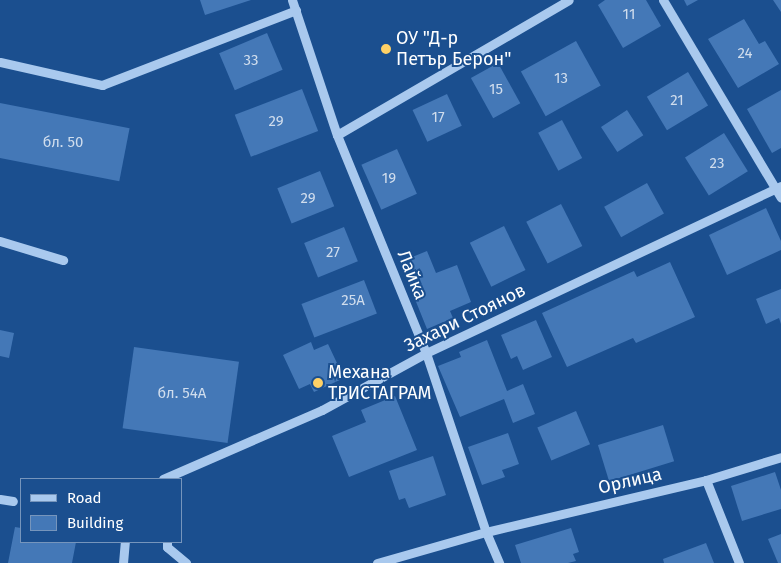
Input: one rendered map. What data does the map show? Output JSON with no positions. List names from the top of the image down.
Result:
{
  "streets": {
    "street": ["Лайка", "Захари Стоянов", "Орлица"]
  },
  "crossings": [
    ["Лайка", "Захари Стоянов"],
    ["Лайка", "Орлица"]
  ],
  "places": ["ОУ \"Д-р Петър Берон\"", "Механа ТРИСТАГРАМ"],
  "house_numbers": [
    "11",
    "24",
    "33",
    "13",
    "15",
    "21",
    "17",
    "29",
    "бл. 50",
    "23",
    "19",
    "29",
    "27",
    "25А",
    "бл. 54А"
  ],
  "legend": ["Road", "Building"]
}
